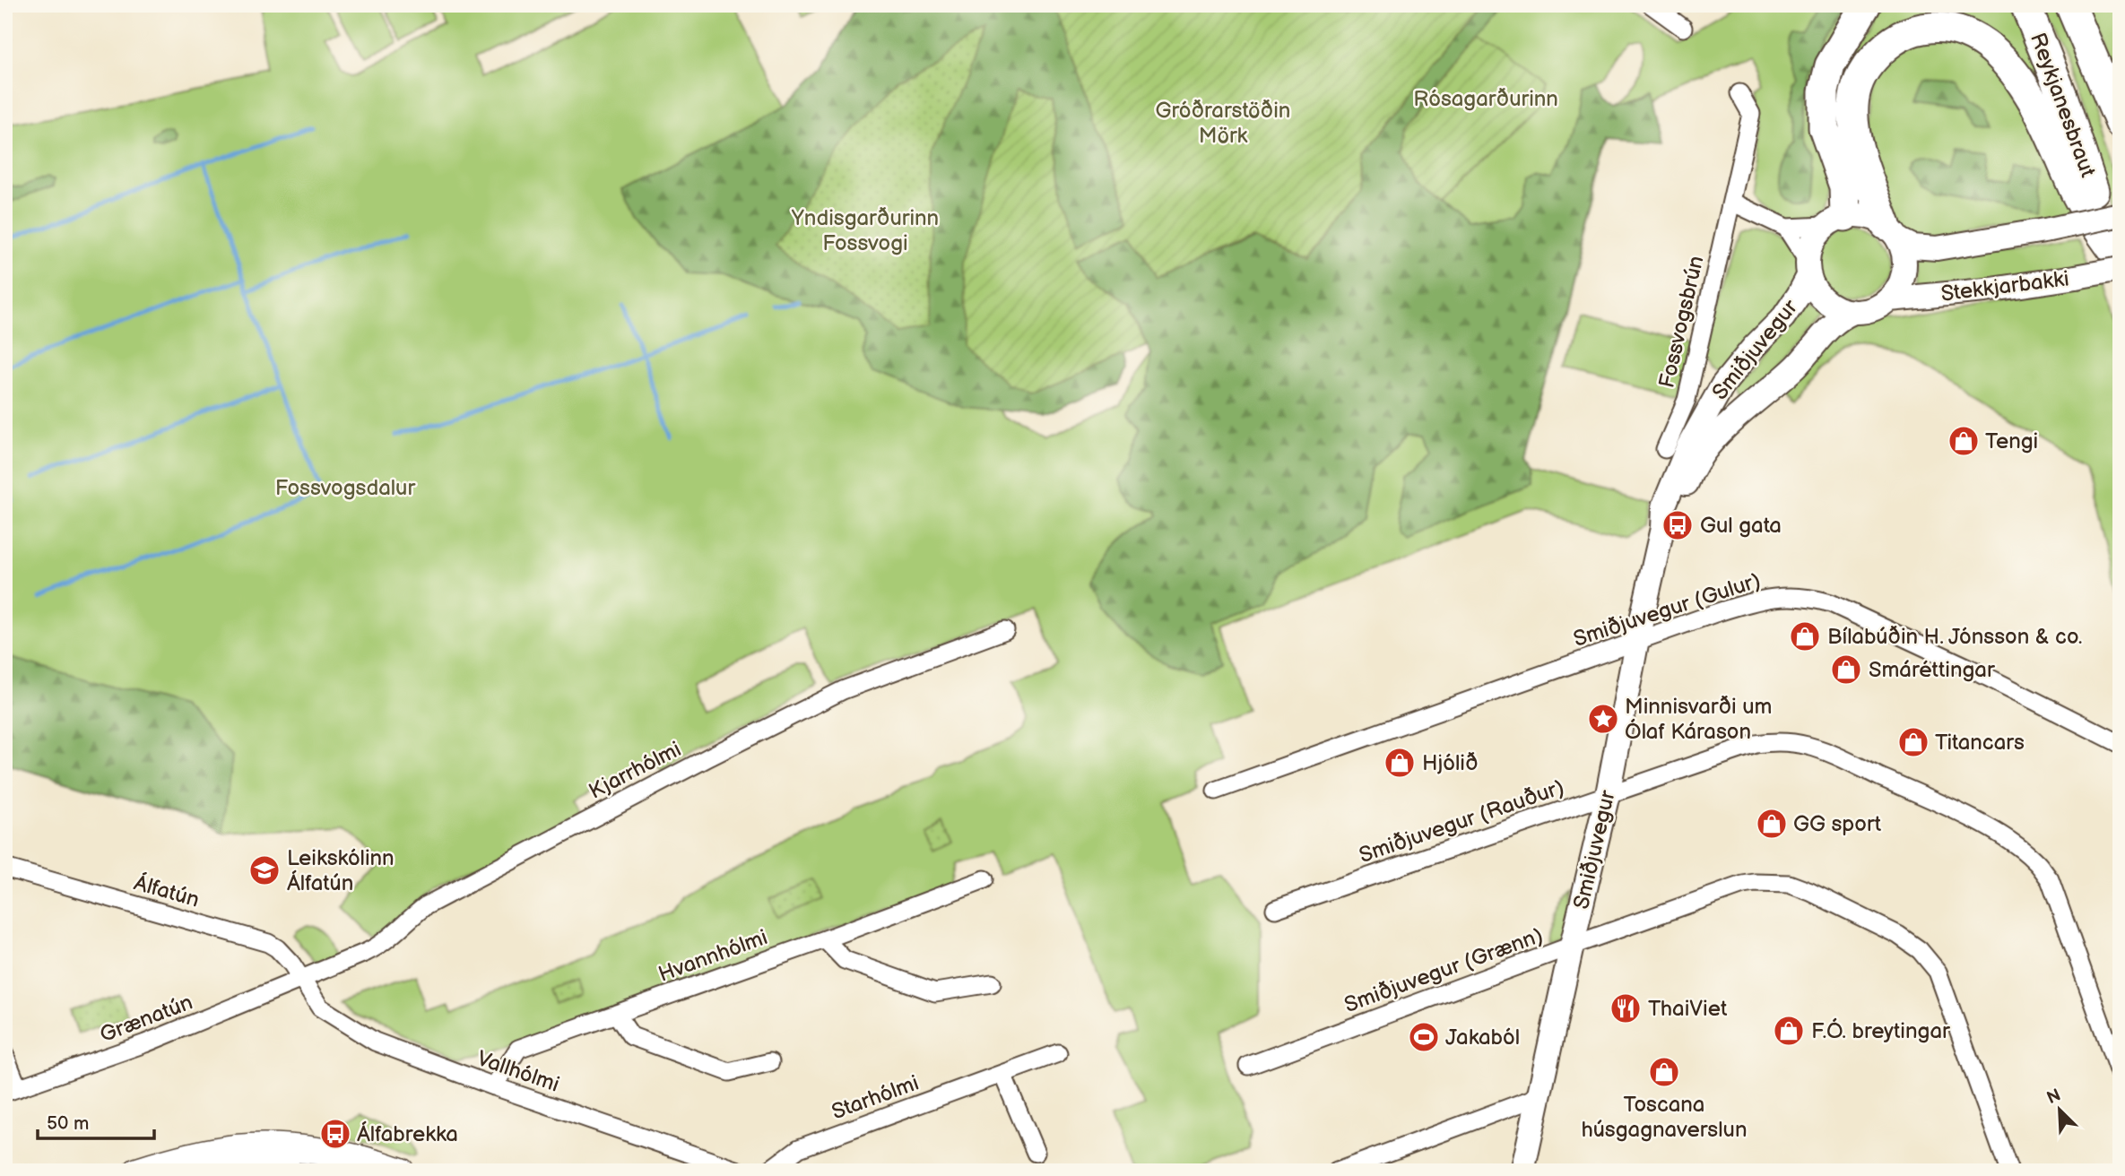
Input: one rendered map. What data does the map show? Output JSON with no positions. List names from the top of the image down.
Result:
{
  "streets": {
    "highway": ["Reykjanesbraut"],
    "street": [
      "Stekkjarbakki",
      "Fossvogsbrún",
      "Smiðjuvegur",
      "Smiðjuvegur (Gulur)",
      "Kjarrhólmi",
      "Smiðjuvegur (Rauður)",
      "Álfatún",
      "Hvannhólmi",
      "Smiðjuvegur (Grænn)",
      "Grænatún",
      "Vallhólmi",
      "Starhólmi"
    ]
  },
  "crossings": [
    ["Reykjanesbraut", "Stekkjarbakki"],
    ["Stekkjarbakki", "Smiðjuvegur"],
    ["Smiðjuvegur", "Smiðjuvegur (Gulur)"],
    ["Smiðjuvegur", "Smiðjuvegur (Rauður)"],
    ["Smiðjuvegur", "Smiðjuvegur (Grænn)"],
    ["Kjarrhólmi", "Álfatún"],
    ["Kjarrhólmi", "Grænatún"],
    ["Kjarrhólmi", "Vallhólmi"],
    ["Álfatún", "Grænatún"],
    ["Álfatún", "Vallhólmi"],
    ["Hvannhólmi", "Vallhólmi"],
    ["Grænatún", "Vallhólmi"]
  ],
  "parks": [
    "Rósagarðurinn",
    "Gróðrarstöðin Mörk",
    "Yndisgarðurinn Fossvogi",
    "Fossvogsdalur"
  ],
  "places": {
    "shop": [
      "Tengi",
      "Bílabúðin H. Jónsson & co.",
      "Smáréttingar",
      "Titancars",
      "Hjólið",
      "GG sport",
      "F.Ó. breytingar",
      "Toscana húsgagnaverslun"
    ],
    "bus stop": ["Gul gata", "Álfabrekka"],
    "place": ["Minnisvarði um Ólaf Kárason"],
    "school or university": ["Leikskólinn Álfatún"],
    "restaurant": ["ThaiViet"],
    "sports": ["Jakaból"]
  },
  "scale_bar": "50 m",
  "north": "top left"
}
